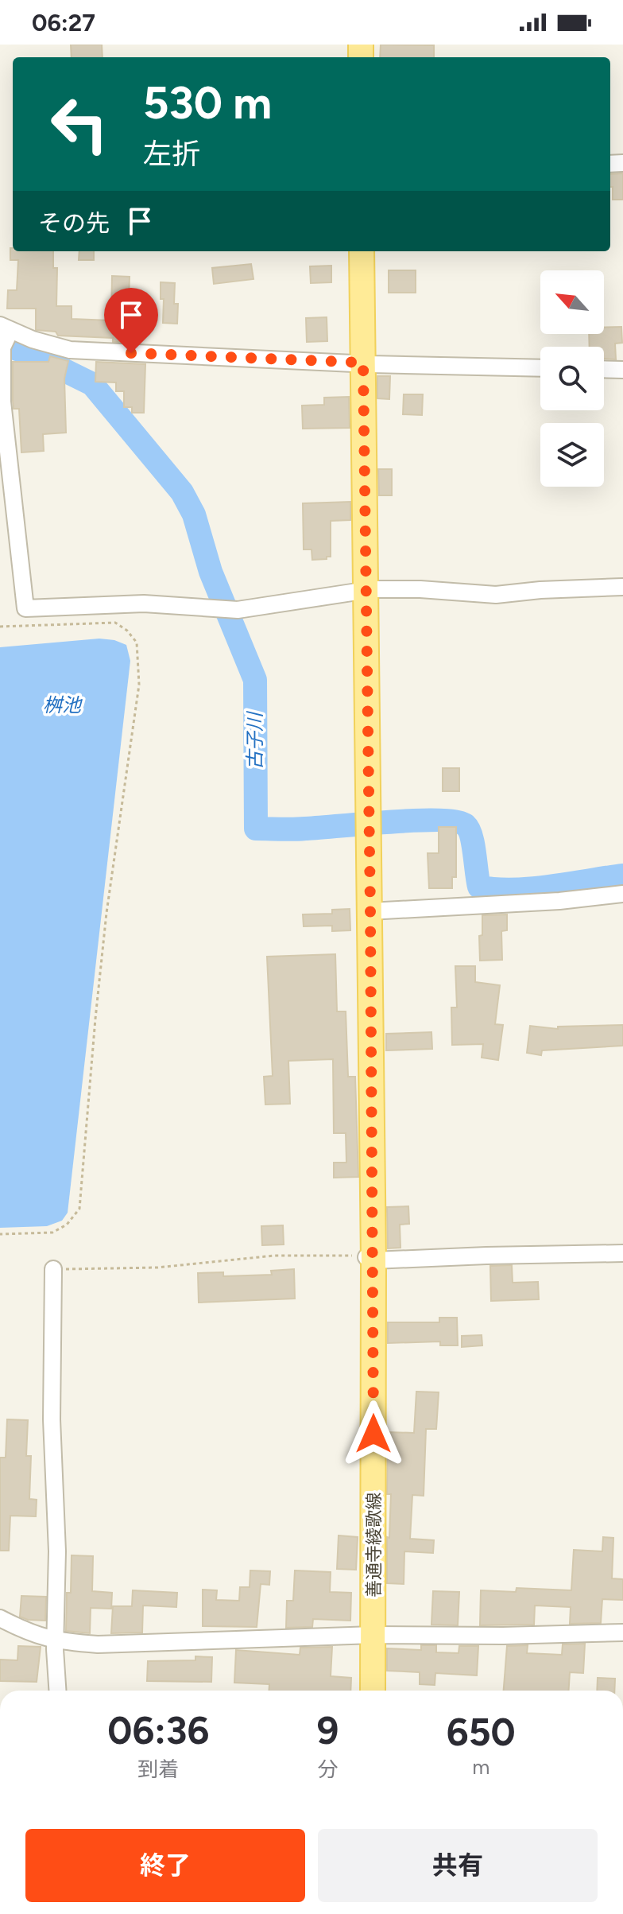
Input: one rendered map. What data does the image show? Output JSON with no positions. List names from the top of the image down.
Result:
{
  "streets": {
    "main road": ["善通寺綾歌線"]
  },
  "water": ["桝池", "古子川"],
  "north": "top left",
  "page": {
    "status": "06:27",
    "turn": ["530 m", "左折"],
    "then": "その先",
    "eta": [
      "06:36",
      "到着",
      "9",
      "分",
      "650",
      "m"
    ],
    "buttons": ["終了", "共有"]
  }
}
